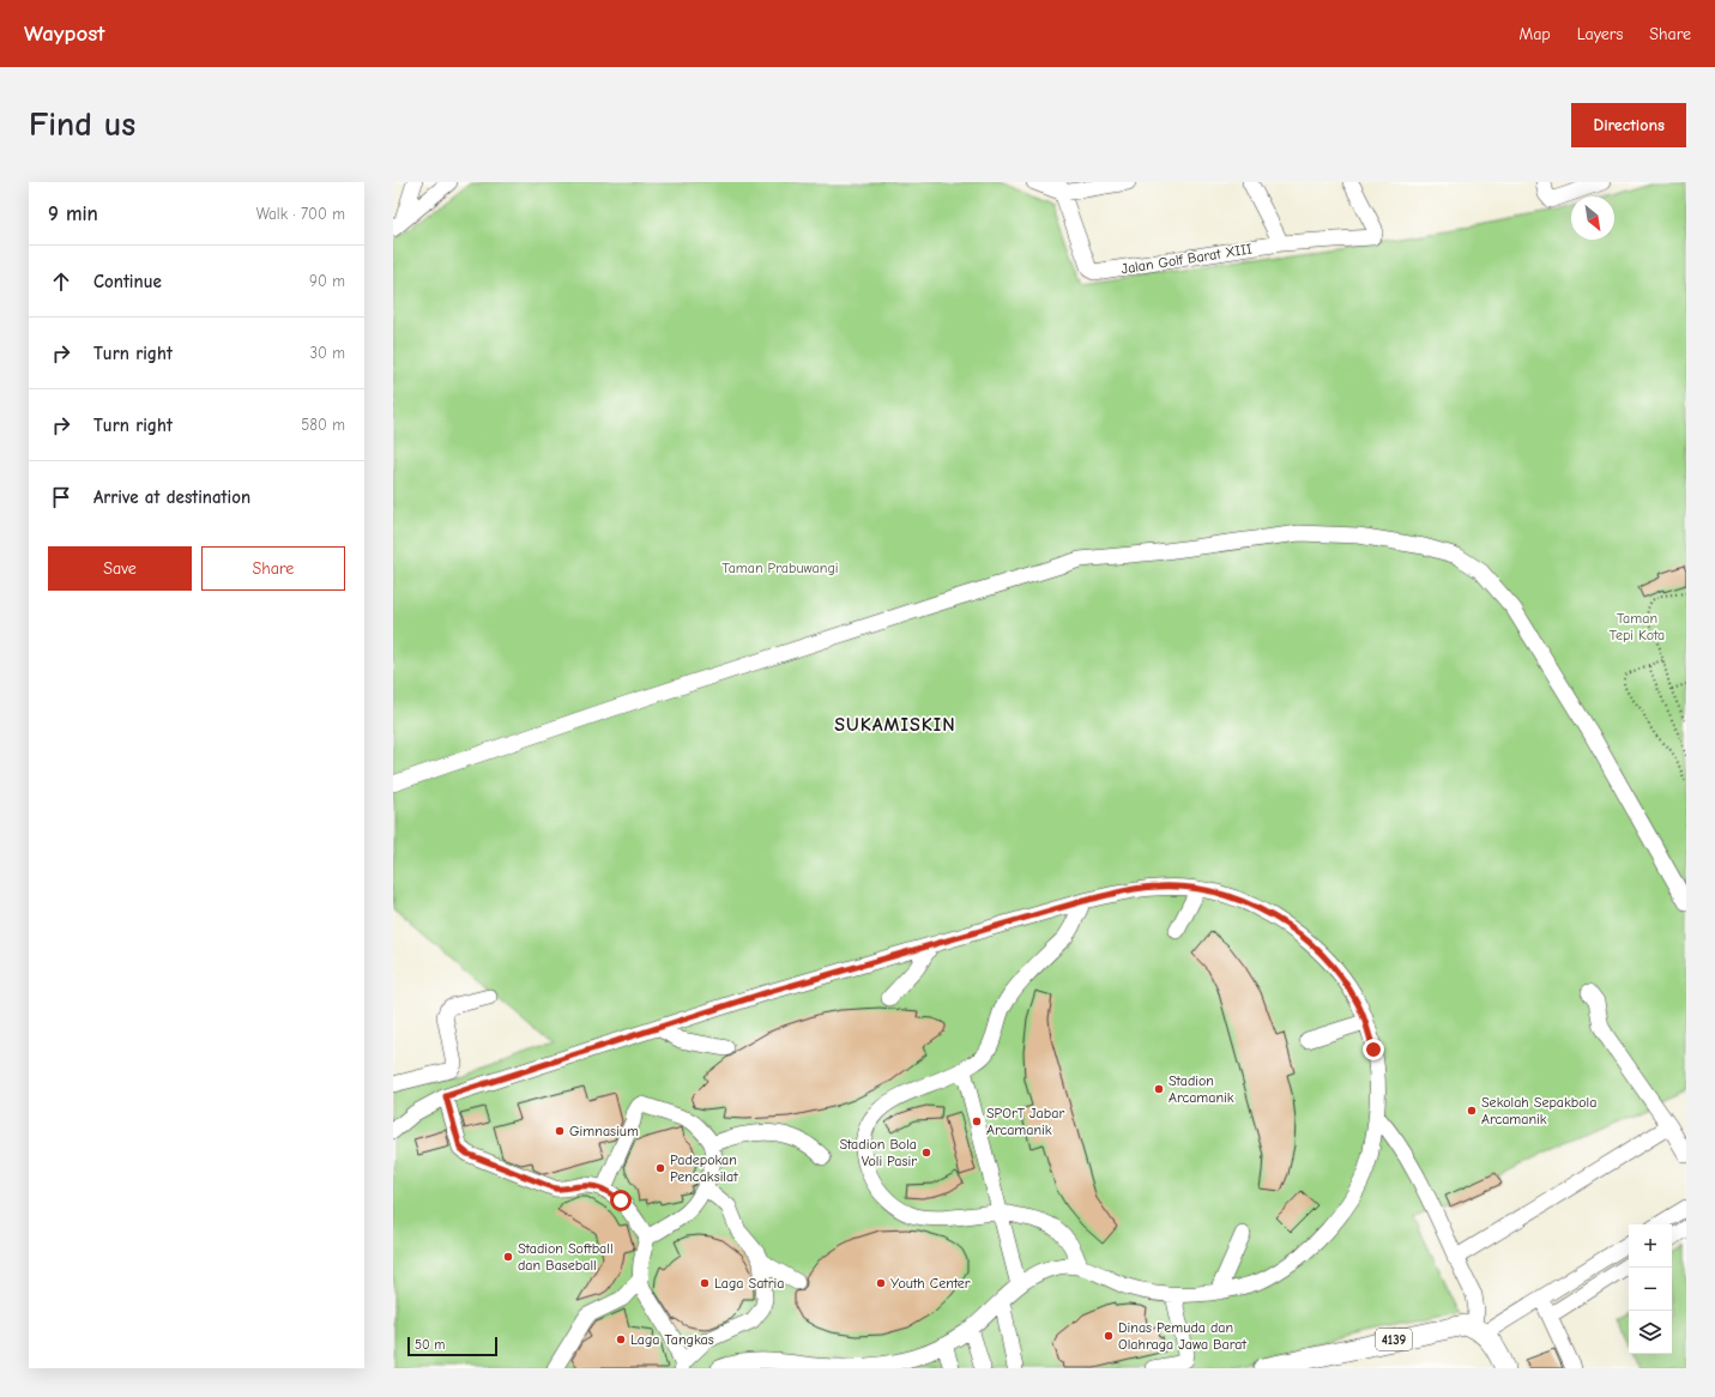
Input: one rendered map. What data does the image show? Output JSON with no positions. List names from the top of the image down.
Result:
{
  "streets": {
    "main road": ["4139"],
    "street": ["Jalan Golf Barat XIII"]
  },
  "districts": ["SUKAMISKIN"],
  "parks": ["Taman Prabuwangi", "Taman Tepi Kota"],
  "places": [
    "Stadion Arcamanik",
    "Sekolah Sepakbola Arcamanik",
    "SPOrT Jabar Arcamanik",
    "Gimnasium",
    "Stadion Bola Voli Pasir",
    "Padepokan Pencaksilat",
    "Stadion Softball dan Baseball",
    "Laga Satria",
    "Youth Center",
    "Dinas Pemuda dan Olahraga Jawa Barat",
    "Laga Tangkas"
  ],
  "scale_bar": "50 m",
  "north": "bottom right",
  "page": {
    "header": "Waypost",
    "nav": ["Map", "Layers", "Share"],
    "buttons": [
      "Directions",
      ["Save", "Share"]
    ],
    "title": "Find us",
    "heading": ["9 min", "Walk · 700 m"],
    "list": [
      ["Continue", "90 m"],
      ["Turn right", "30 m"],
      ["Turn right", "580 m"],
      "Arrive at destination"
    ],
    "map_buttons": ["+", "−"],
    "scale": "50 m"
  }
}
